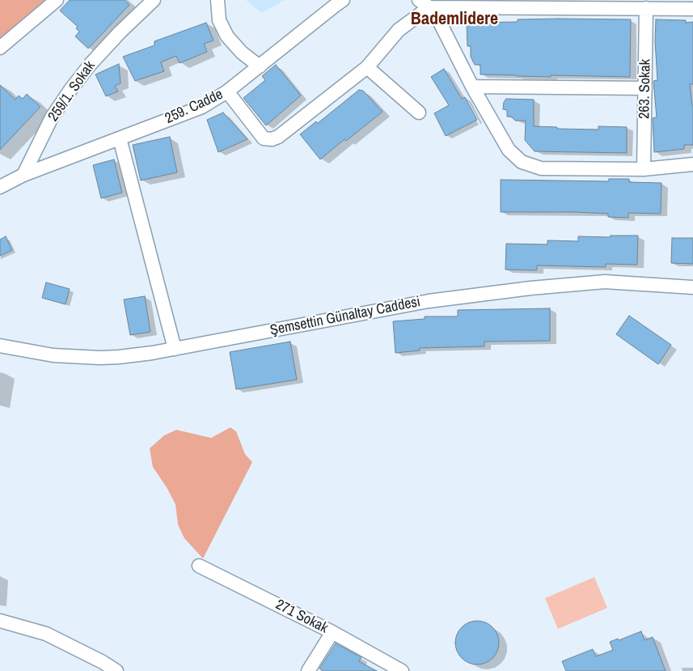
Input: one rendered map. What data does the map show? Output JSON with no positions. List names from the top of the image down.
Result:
{
  "streets": {
    "street": [
      "263. Sokak",
      "259/1. Sokak",
      "259. Cadde",
      "Şemsettin Günaltay Caddesi",
      "271 Sokak"
    ]
  },
  "crossings": [
    ["259/1. Sokak", "259. Cadde"]
  ],
  "districts": ["Bademlidere"]
}
